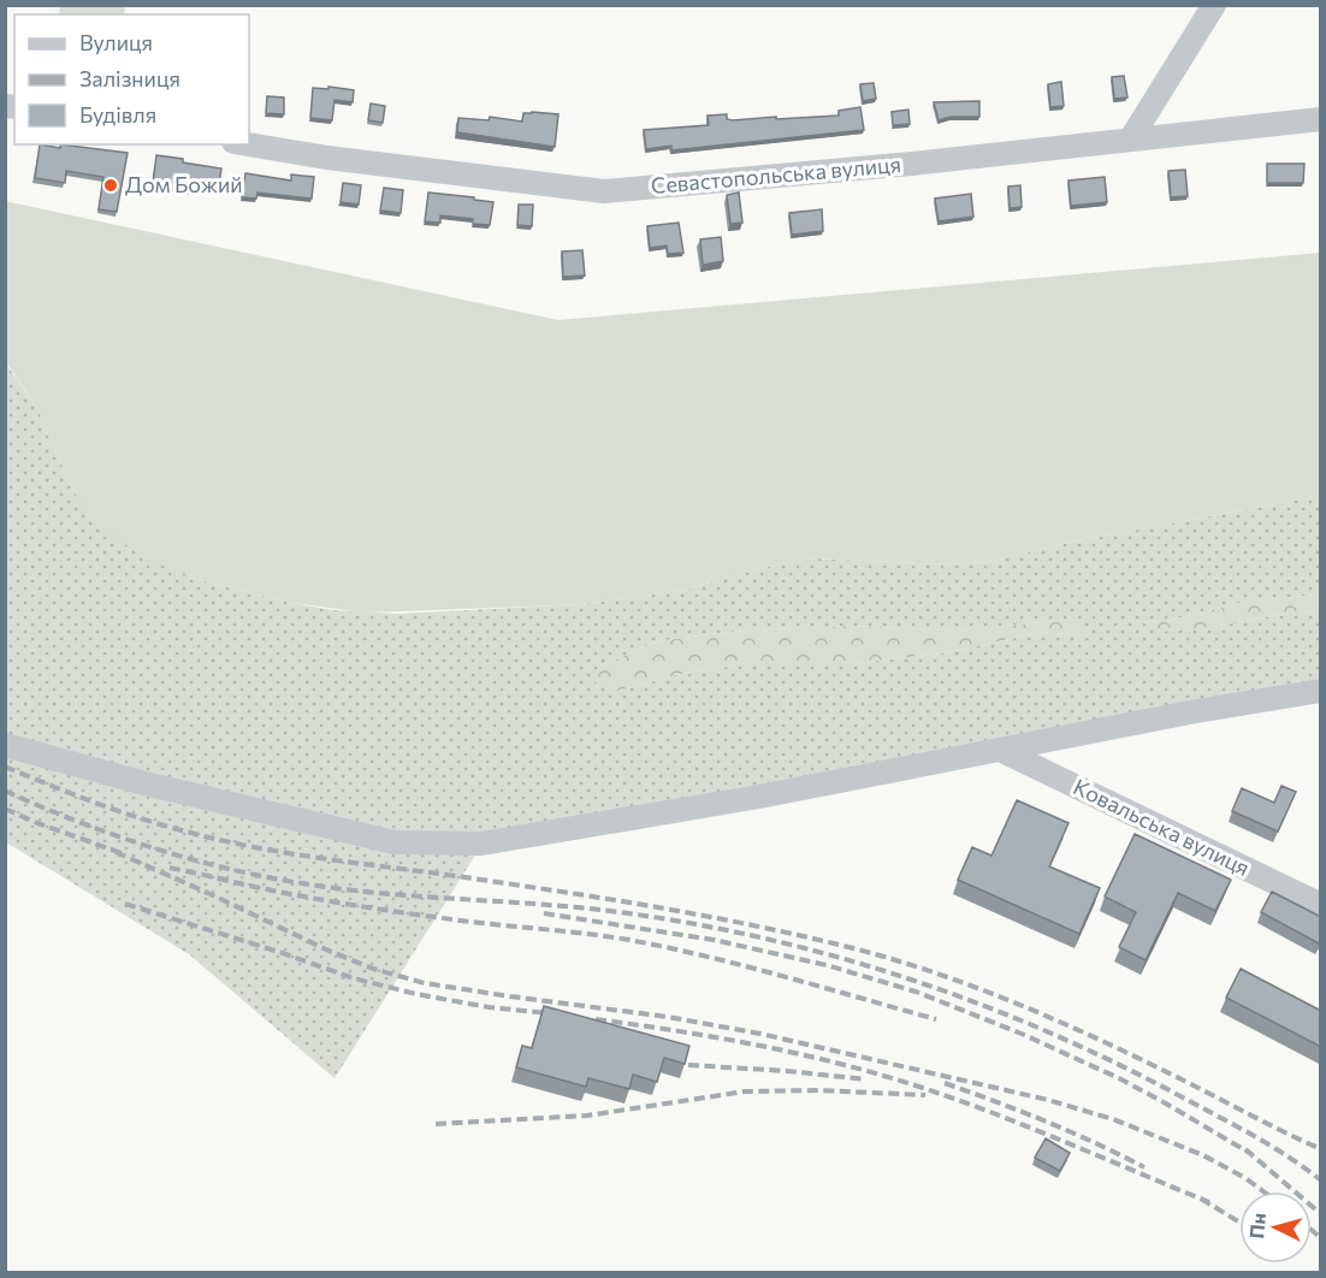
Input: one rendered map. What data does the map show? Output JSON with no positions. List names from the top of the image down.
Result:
{
  "streets": {
    "street": ["Севастопольська вулиця", "Ковальська вулиця"]
  },
  "places": ["Дом Божий"],
  "legend": ["Вулиця", "Залізниця", "Будівля"],
  "north": "left"
}
